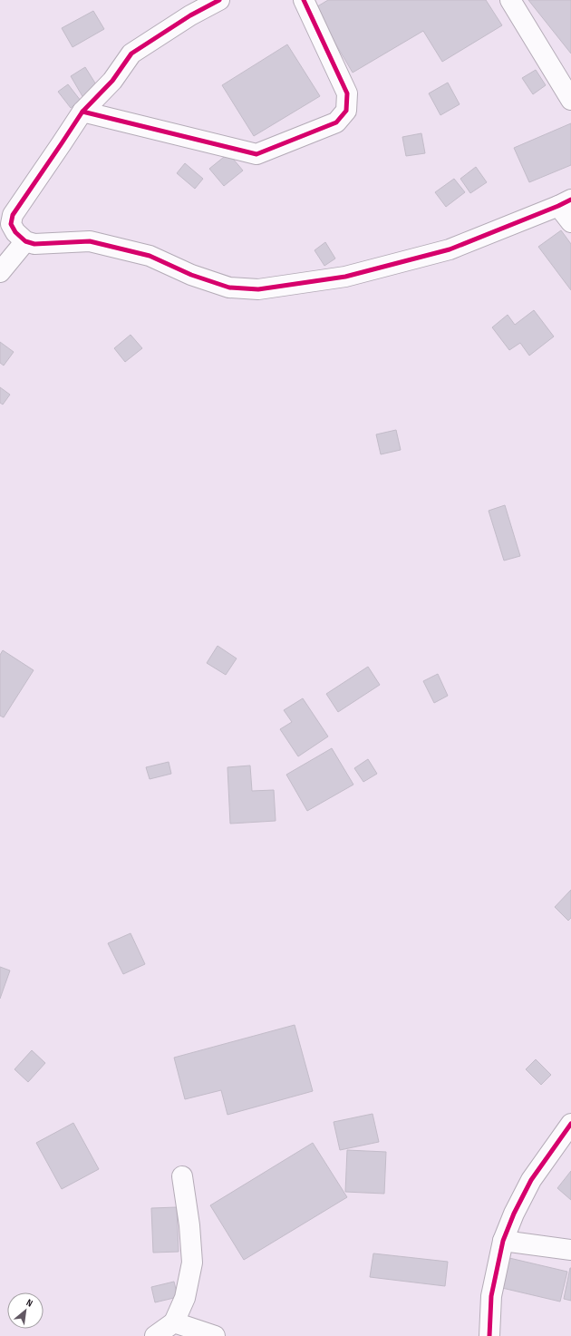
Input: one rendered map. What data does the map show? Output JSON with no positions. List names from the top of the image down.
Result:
{
  "north": "top right"
}
